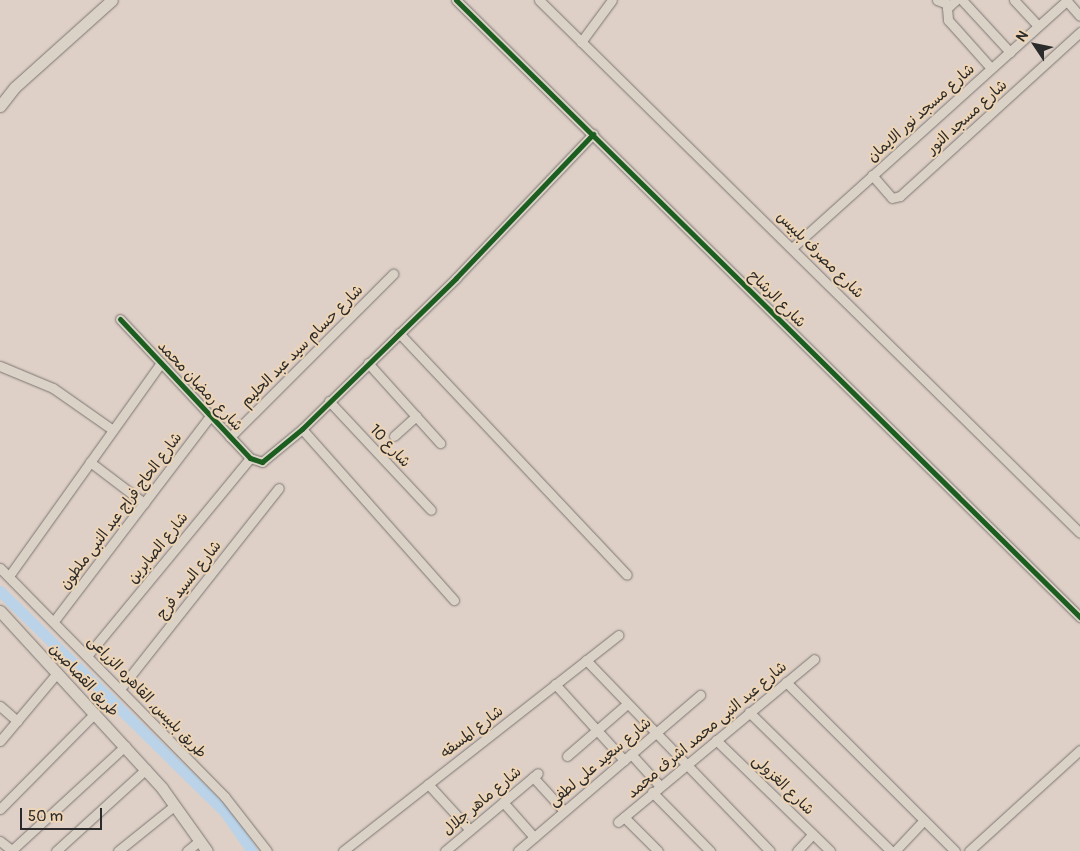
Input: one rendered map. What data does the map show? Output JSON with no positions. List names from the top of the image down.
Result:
{
  "streets": {
    "street": [
      "شارع مسجد نور الايمان",
      "شارع مسجد النور",
      "شارع مصرف بلبيس",
      "شارع الرشاح",
      "شارع حسام سيد عبد الحليم",
      "شارع رمضان محمد",
      "شارع 10",
      "شارع الحاج فراج عبد النبى ملطون",
      "شارع الصابرين",
      "شارع السيد فرج",
      "طريق القصاصين",
      "طريق بلبيس, القاهره الزراعى",
      "شارع عبد النبى محمد اشرف محمد",
      "شارع المسقه",
      "شارع سعيد على لطفى",
      "شارع الغزولى",
      "شارع ماهر جلال"
    ]
  },
  "crossings": [
    ["شارع مسجد نور الايمان", "شارع مسجد النور"],
    ["شارع مسجد نور الايمان", "شارع مصرف بلبيس"],
    ["شارع حسام سيد عبد الحليم", "شارع رمضان محمد"],
    ["شارع رمضان محمد", "شارع الحاج فراج عبد النبى ملطون"],
    ["شارع رمضان محمد", "شارع الصابرين"],
    ["شارع الحاج فراج عبد النبى ملطون", "طريق بلبيس, القاهره الزراعى"],
    ["شارع الصابرين", "طريق بلبيس, القاهره الزراعى"],
    ["شارع السيد فرج", "طريق بلبيس, القاهره الزراعى"],
    ["شارع عبد النبى محمد اشرف محمد", "شارع الغزولى"],
    ["شارع سعيد على لطفى", "شارع ماهر جلال"]
  ],
  "scale_bar": "50 m",
  "north": "top left"
}
